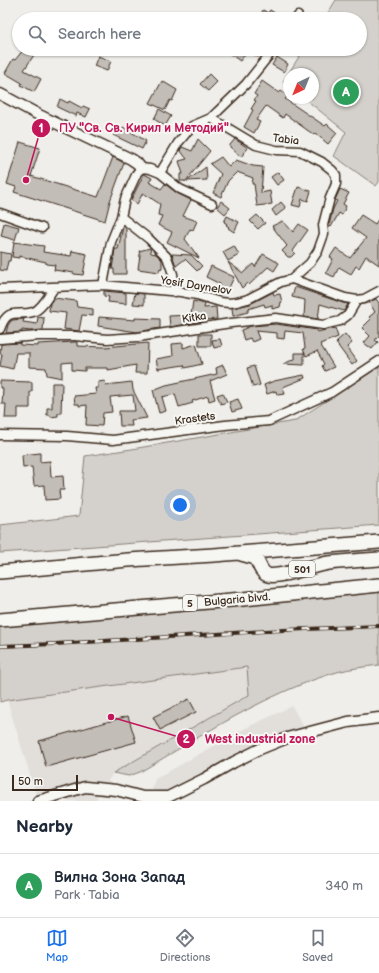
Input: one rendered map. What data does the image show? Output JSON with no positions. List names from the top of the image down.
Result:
{
  "streets": {
    "highway": ["501", "Bulgaria blvd.", "5"],
    "street": [
      "Tabia",
      "Yosif Daynelov",
      "Kitka",
      "Krastets"
    ]
  },
  "crossings": [
    ["Tabia", "Yosif Daynelov"]
  ],
  "places": ["ПУ \"Св. Св. Кирил и Методий\"", "West industrial zone"],
  "scale_bar": "50 m",
  "north": "bottom left",
  "page": {
    "search": "Search here",
    "pins": "A",
    "scale": "50 m",
    "heading": "Nearby",
    "list": [
      {
        "mark": "A",
        "name": "Вилна Зона Запад",
        "note": "Park · Tabia",
        "value": "340 m"
      }
    ],
    "nav": ["Map", "Directions", "Saved"]
  }
}
